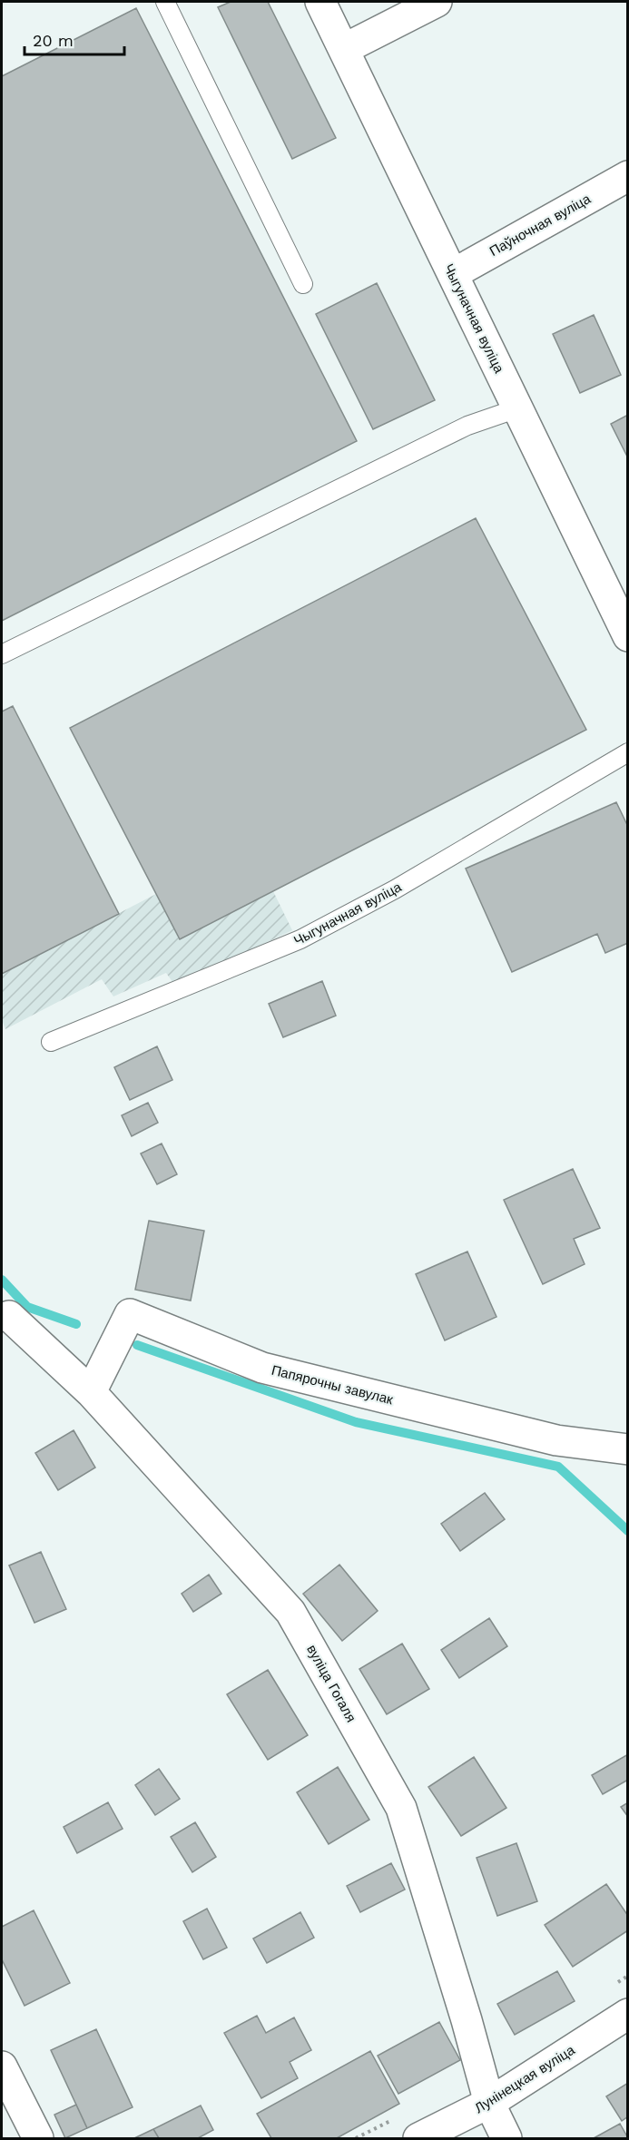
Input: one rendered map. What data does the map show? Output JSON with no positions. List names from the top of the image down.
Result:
{
  "streets": {
    "street": [
      "Паўночная вуліца",
      "Чыгуначная вуліца",
      "Папярочны завулак",
      "вуліца Гогаля",
      "Лунінецкая вуліца"
    ]
  },
  "crossings": [
    ["Паўночная вуліца", "Чыгуначная вуліца"],
    ["Папярочны завулак", "вуліца Гогаля"],
    ["вуліца Гогаля", "Лунінецкая вуліца"]
  ],
  "scale_bar": "20 m"
}
